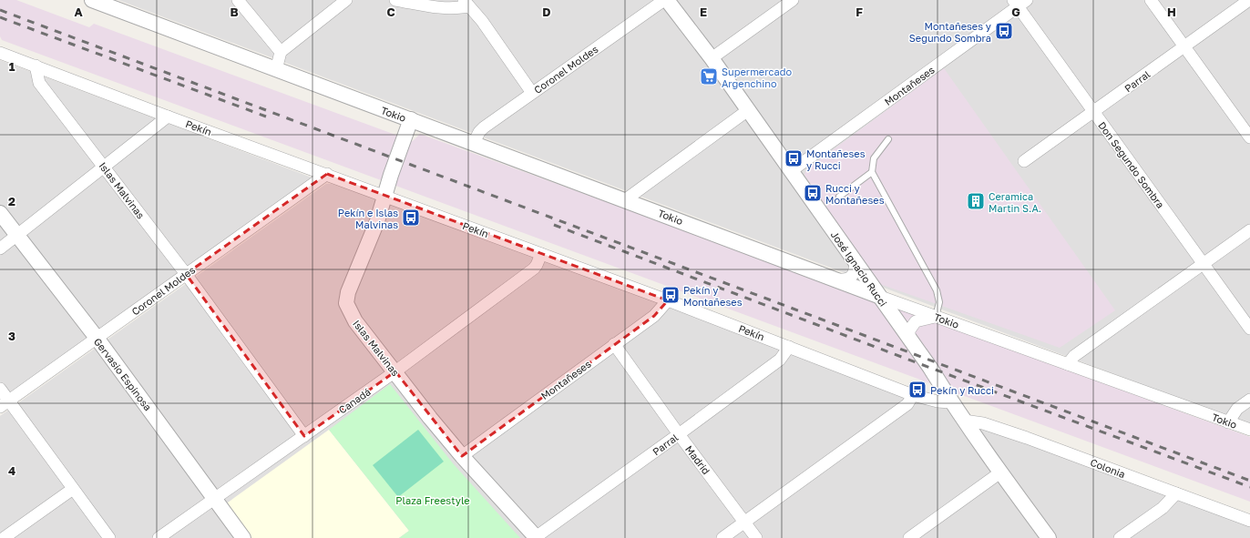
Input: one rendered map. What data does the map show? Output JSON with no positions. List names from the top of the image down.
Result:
{
  "streets": {
    "street": [
      "Coronel Moldes",
      "Parral",
      "Montañeses",
      "Tokio",
      "Pekín",
      "Don Segundo Sombra",
      "Islas Malvinas",
      "José Ignacio Rucci",
      "Gervasio Espinosa",
      "Canadá",
      "Madrid",
      "Colonia"
    ]
  },
  "crossings": [
    ["Coronel Moldes", "Tokio"],
    ["Coronel Moldes", "Pekín"],
    ["Coronel Moldes", "Islas Malvinas"],
    ["Coronel Moldes", "Gervasio Espinosa"],
    ["Parral", "Pekín"],
    ["Parral", "Don Segundo Sombra"],
    ["Parral", "Islas Malvinas"],
    ["Parral", "Madrid"],
    ["Montañeses", "Pekín"],
    ["Montañeses", "Don Segundo Sombra"],
    ["Montañeses", "Islas Malvinas"],
    ["Montañeses", "José Ignacio Rucci"],
    ["Montañeses", "Madrid"],
    ["Tokio", "Islas Malvinas"],
    ["Tokio", "José Ignacio Rucci"],
    ["Pekín", "Islas Malvinas"],
    ["Pekín", "José Ignacio Rucci"],
    ["Pekín", "Canadá"],
    ["Islas Malvinas", "Canadá"],
    ["José Ignacio Rucci", "Colonia"],
    ["Gervasio Espinosa", "Canadá"]
  ],
  "parks": ["Plaza Freestyle"],
  "places": {
    "bus stop": [
      "Montañeses y Segundo Sombra",
      "Montañeses y Rucci",
      "Rucci y Montañeses",
      "Pekín e Islas Malvinas",
      "Pekín y Montañeses",
      "Pekín y Rucci"
    ],
    "supermarket": ["Supermercado Argenchino"],
    "building": ["Ceramica Martin S.A."]
  },
  "grid": {
    "columns": [
      "A",
      "B",
      "C",
      "D",
      "E",
      "F",
      "G",
      "H"
    ],
    "rows": [
      "1",
      "2",
      "3",
      "4"
    ]
  }
}
